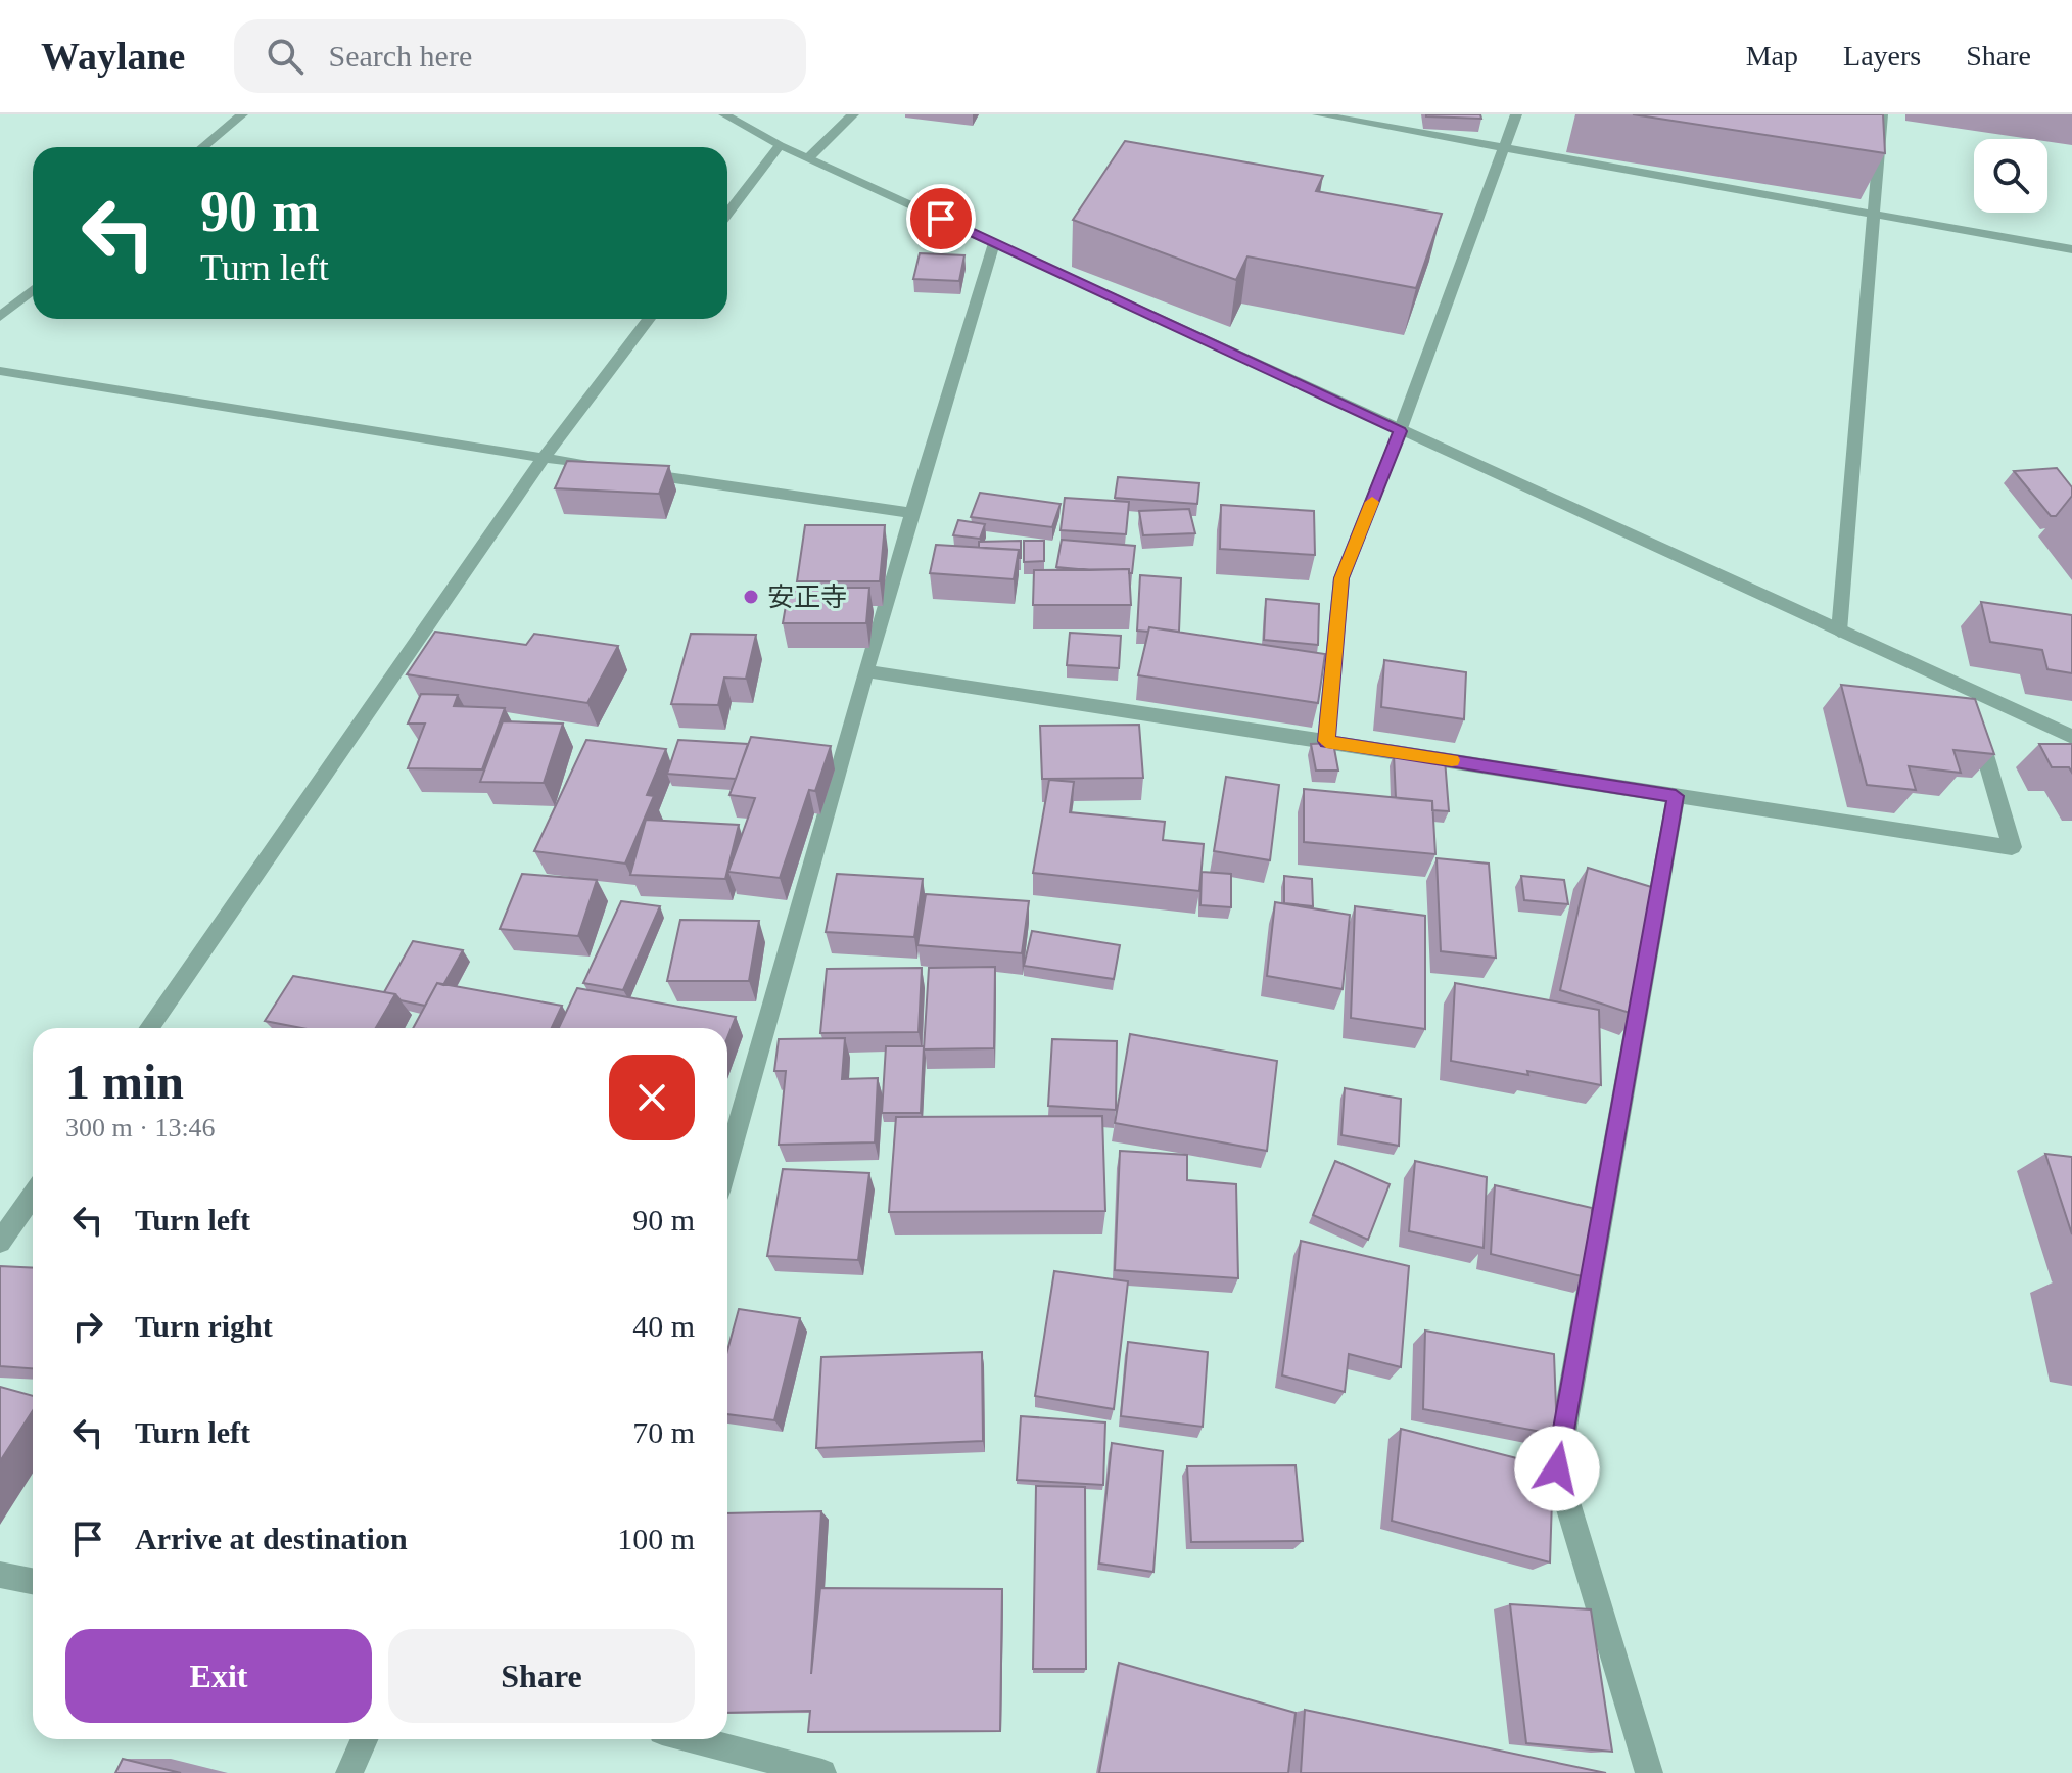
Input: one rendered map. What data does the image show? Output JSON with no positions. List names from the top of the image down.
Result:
{
  "places": ["安正寺"],
  "page": {
    "header": "Waylane",
    "search": "Search here",
    "nav": ["Map", "Layers", "Share"],
    "turn": ["90 m", "Turn left"],
    "heading": ["1 min", "300 m · 13:46"],
    "list": [
      {
        "name": "Turn left",
        "value": "90 m"
      },
      {
        "name": "Turn right",
        "value": "40 m"
      },
      {
        "name": "Turn left",
        "value": "70 m"
      },
      {
        "name": "Arrive at destination",
        "value": "100 m"
      }
    ],
    "buttons": ["Exit", "Share"]
  }
}
